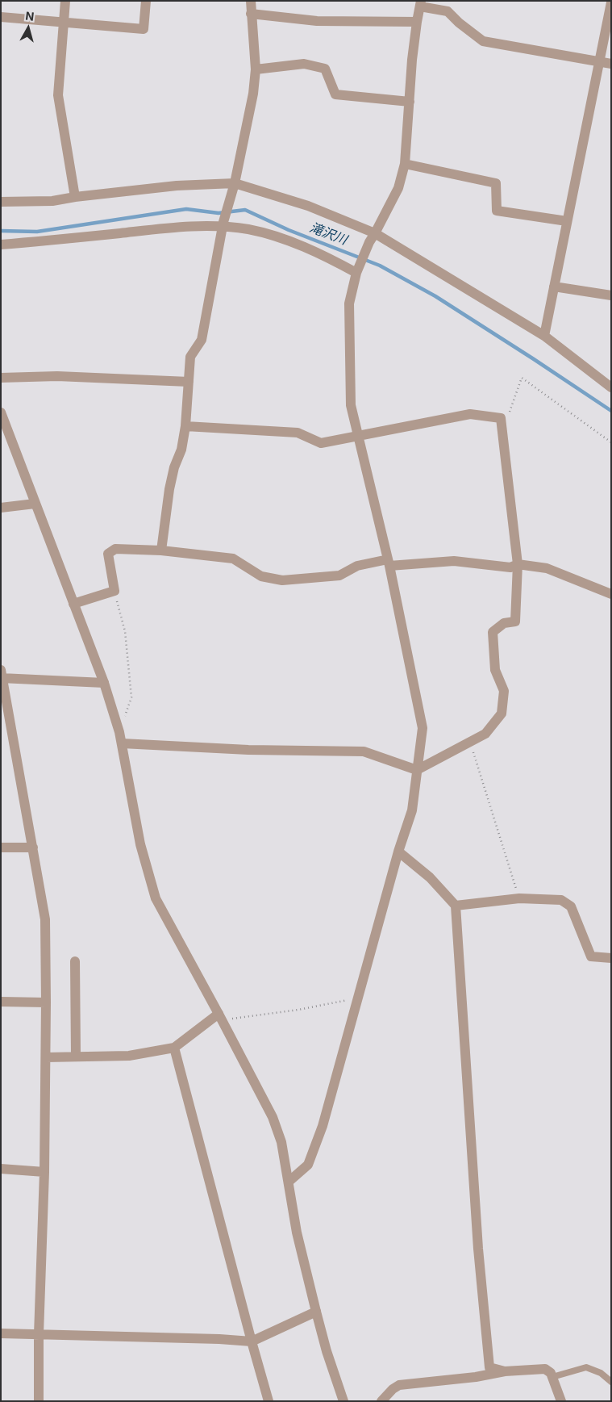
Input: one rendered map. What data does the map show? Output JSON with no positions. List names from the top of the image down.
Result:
{
  "water": ["滝沢川"],
  "north": "top"
}
